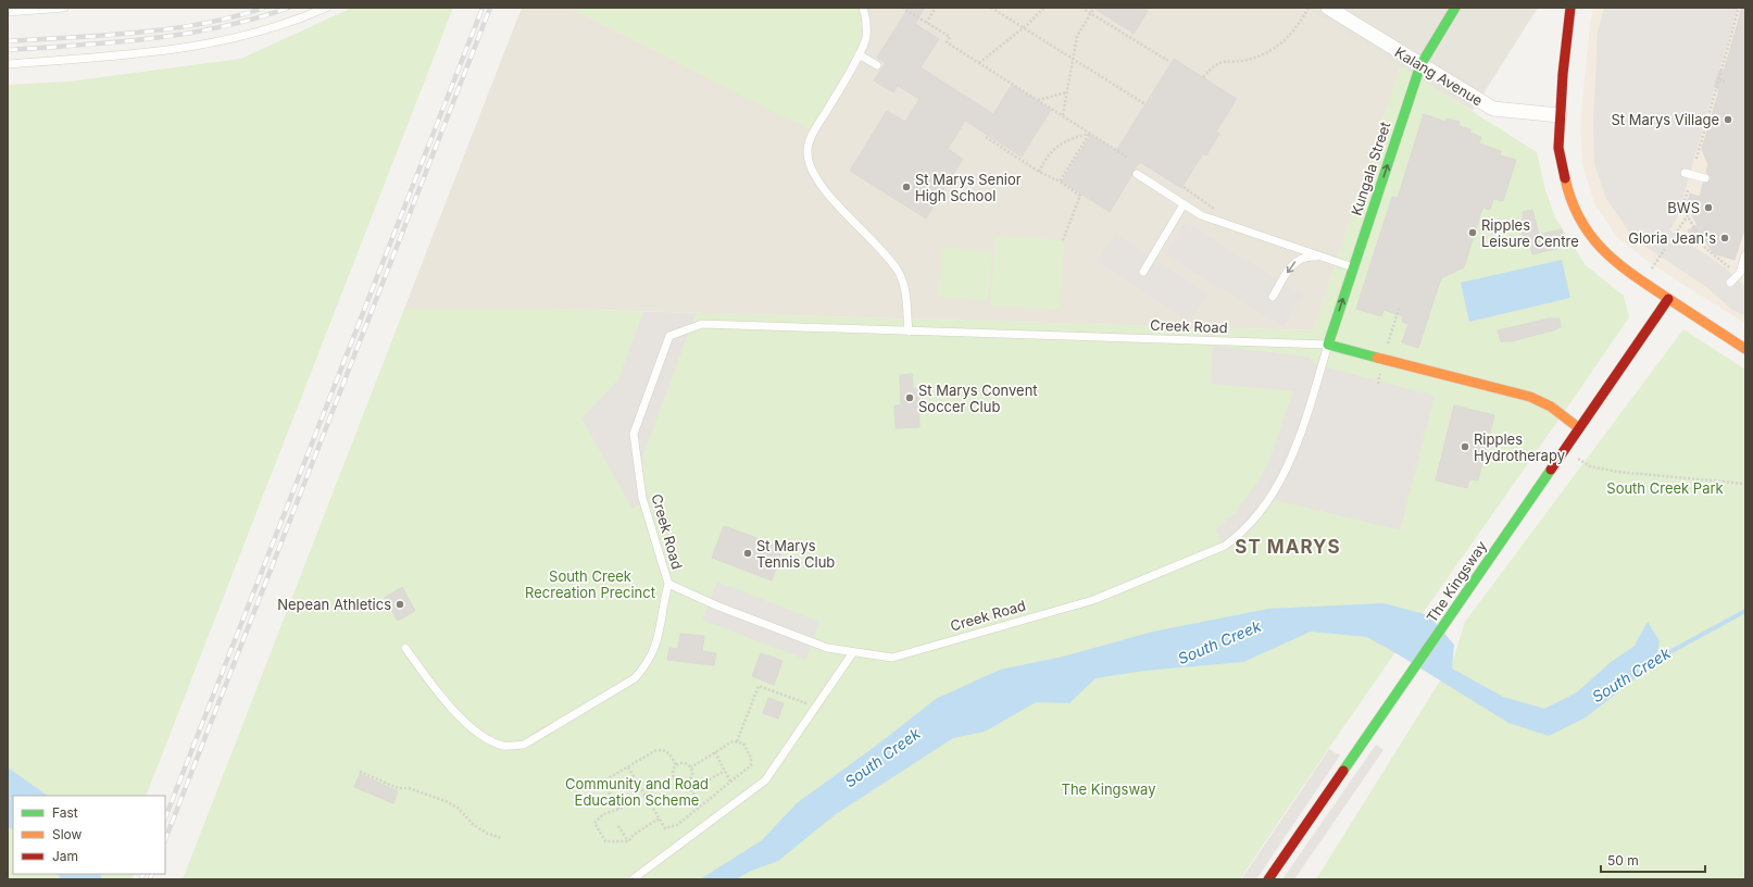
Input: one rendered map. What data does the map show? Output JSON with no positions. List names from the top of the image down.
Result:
{
  "streets": {
    "street": [
      "Kalang Avenue",
      "Kungala Street",
      "Creek Road",
      "The Kingsway"
    ]
  },
  "crossings": [
    ["Kalang Avenue", "Kungala Street"],
    ["Kungala Street", "Creek Road"],
    ["Creek Road", "The Kingsway"]
  ],
  "one_way": ["Kungala Street"],
  "districts": ["ST MARYS"],
  "water": ["South Creek"],
  "parks": [
    "South Creek Park",
    "South Creek Recreation Precinct",
    "Community and Road Education Scheme",
    "The Kingsway"
  ],
  "places": [
    "St Marys Village",
    "St Marys Senior High School",
    "BWS",
    "Ripples Leisure Centre",
    "Gloria Jean's",
    "St Marys Convent Soccer Club",
    "Ripples Hydrotherapy",
    "St Marys Tennis Club",
    "Nepean Athletics"
  ],
  "legend": ["Fast", "Slow", "Jam"],
  "scale_bar": "50 m"
}
